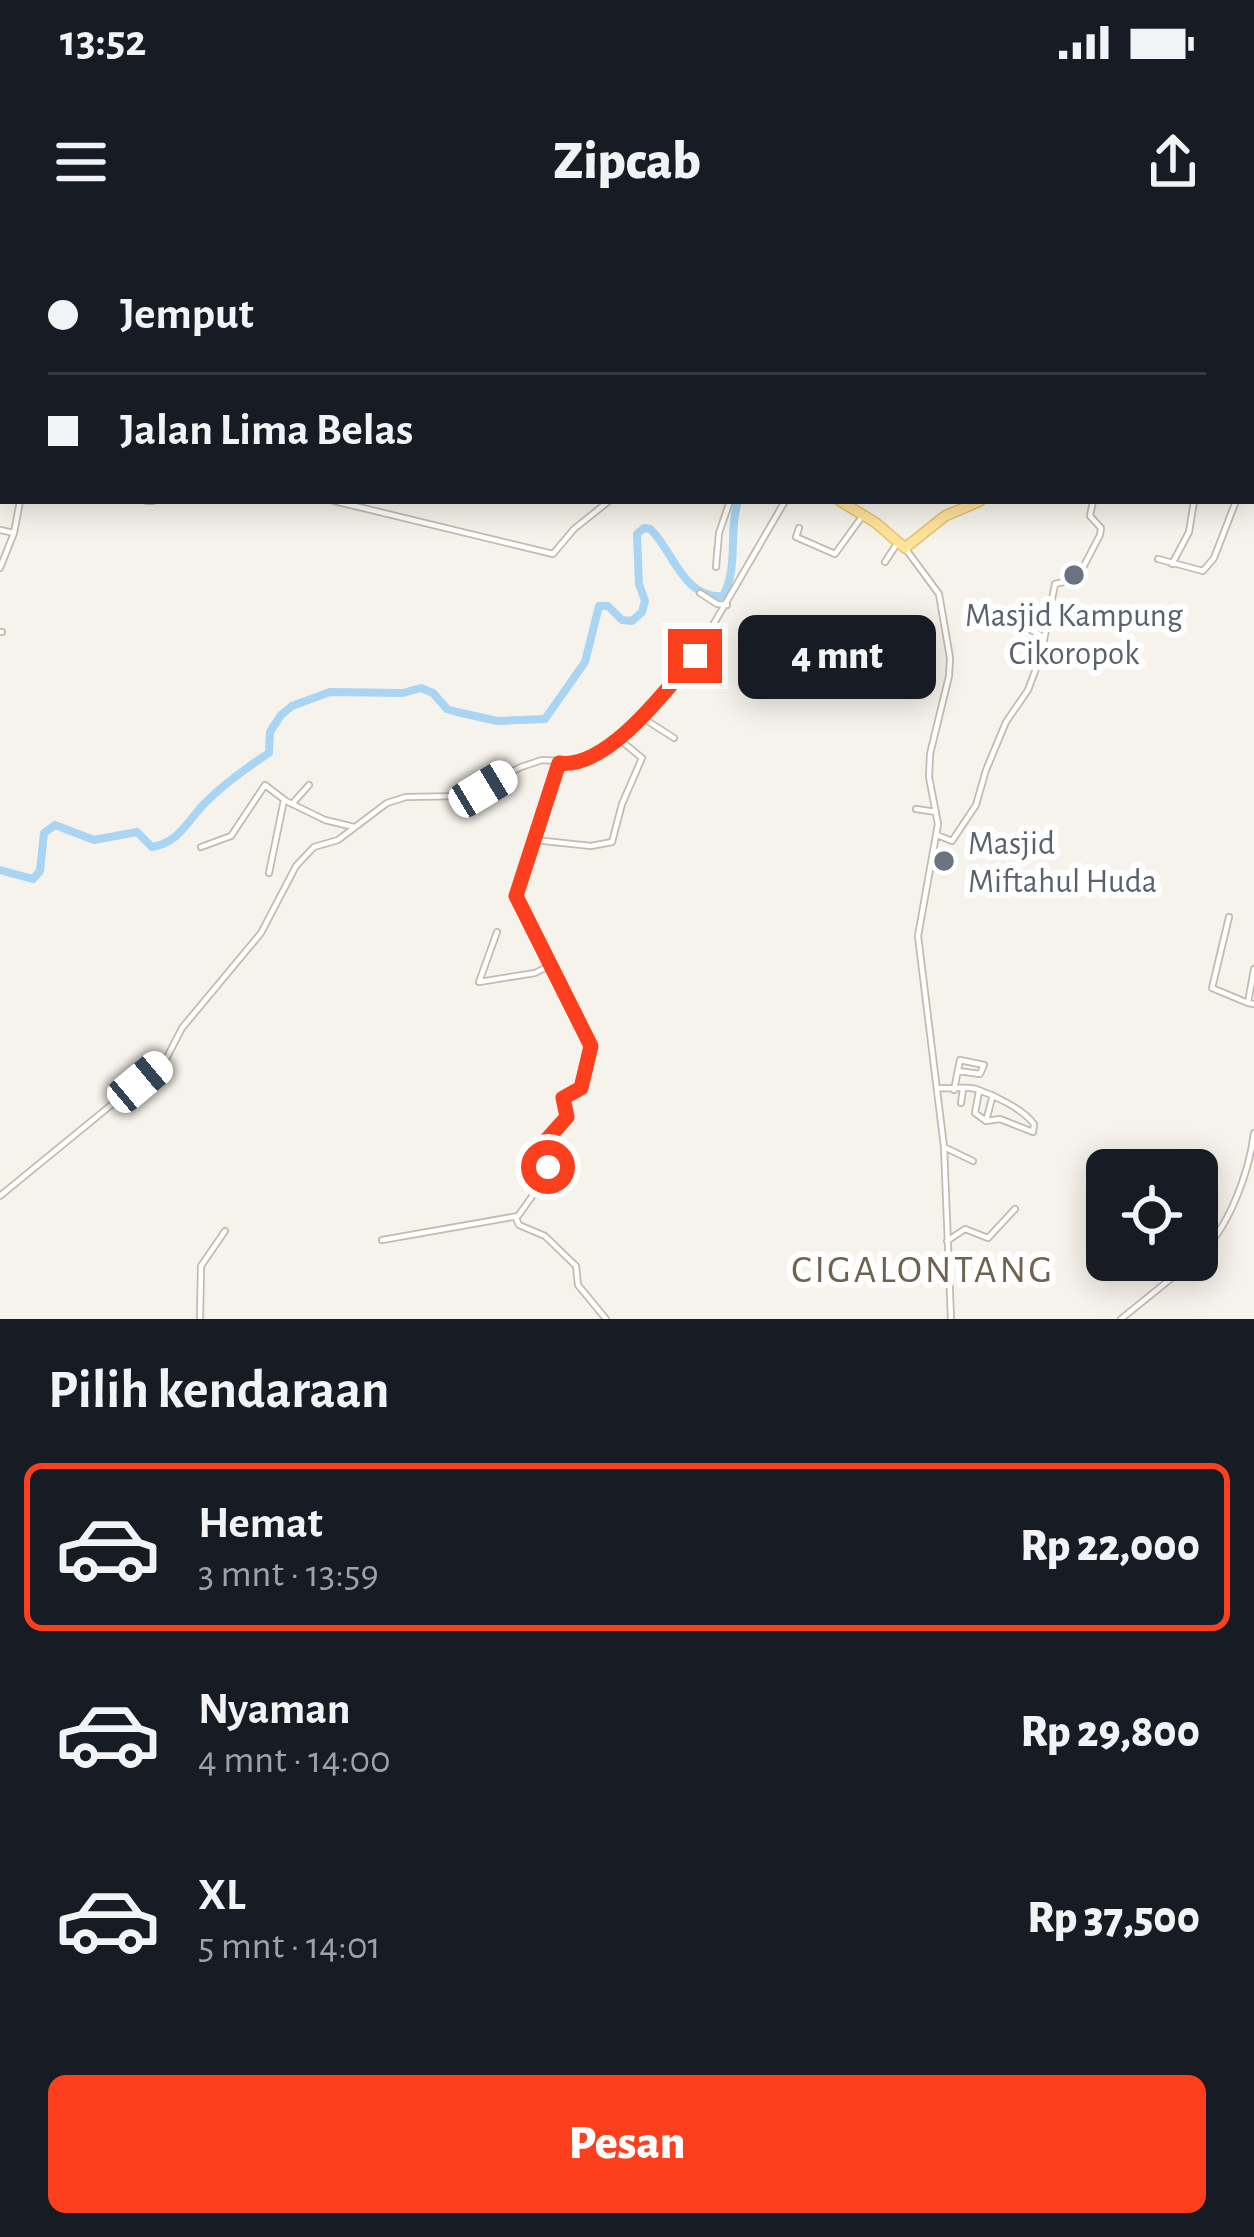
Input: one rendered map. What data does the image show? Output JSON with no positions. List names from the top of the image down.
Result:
{
  "districts": ["CIGALONTANG"],
  "places": ["Masjid Kampung Cikoropok", "Masjid Miftahul Huda"],
  "page": {
    "status": "13:52",
    "header": "Zipcab",
    "banner": ["Jemput", "Jalan Lima Belas"],
    "bubble": "4 mnt",
    "heading": "Pilih kendaraan",
    "list": [
      {
        "name": "Hemat",
        "note": "3 mnt · 13:59",
        "value": "Rp 22,000"
      },
      {
        "name": "Nyaman",
        "note": "4 mnt · 14:00",
        "value": "Rp 29,800"
      },
      {
        "name": "XL",
        "note": "5 mnt · 14:01",
        "value": "Rp 37,500"
      }
    ],
    "buttons": "Pesan"
  }
}
